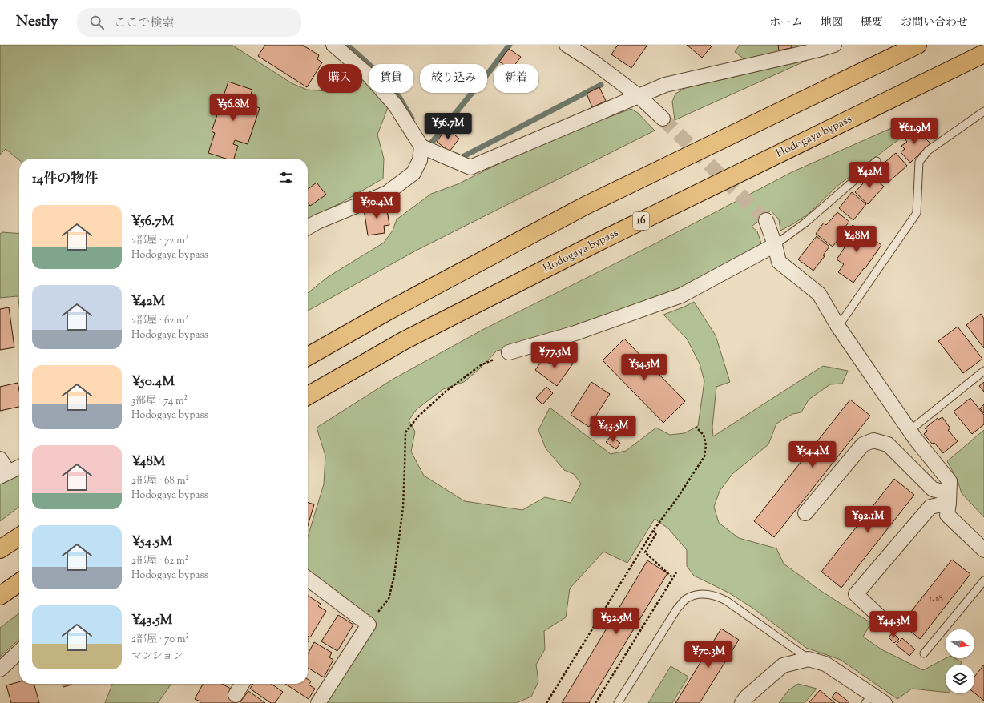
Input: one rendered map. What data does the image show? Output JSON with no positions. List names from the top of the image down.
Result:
{
  "streets": {
    "highway": ["Hodogaya bypass", "16"]
  },
  "house_numbers": ["1-18"],
  "north": "right",
  "page": {
    "header": "Nestly",
    "search": "ここで検索",
    "nav": [
      "ホーム",
      "地図",
      "概要",
      "お問い合わせ"
    ],
    "chip": [
      "購入",
      "賃貸",
      "絞り込み",
      "新着"
    ],
    "price": [
      "¥56.8M",
      "¥56.7M",
      "¥61.9M",
      "¥42M",
      "¥50.4M",
      "¥48M",
      "¥77.5M",
      "¥54.5M",
      "¥43.5M",
      "¥54.4M",
      "¥92.1M",
      "¥92.5M",
      "¥44.3M",
      "¥70.3M"
    ],
    "heading": "14件の物件",
    "list": [
      {
        "name": "¥56.7M",
        "note": "2部屋 · 72 m² · Hodogaya bypass"
      },
      {
        "name": "¥42M",
        "note": "2部屋 · 62 m² · Hodogaya bypass"
      },
      {
        "name": "¥50.4M",
        "note": "3部屋 · 74 m² · Hodogaya bypass"
      },
      {
        "name": "¥48M",
        "note": "2部屋 · 68 m² · Hodogaya bypass"
      },
      {
        "name": "¥54.5M",
        "note": "2部屋 · 62 m² · Hodogaya bypass"
      },
      {
        "name": "¥43.5M",
        "note": "2部屋 · 70 m² · マンション"
      }
    ]
  }
}
